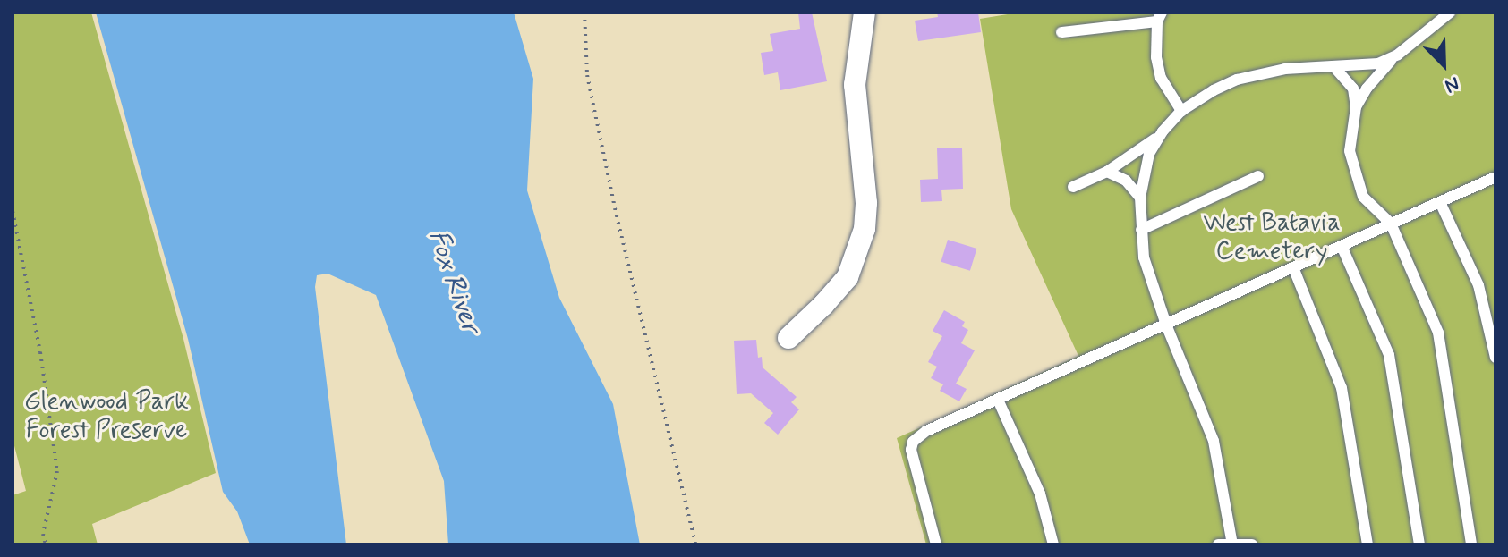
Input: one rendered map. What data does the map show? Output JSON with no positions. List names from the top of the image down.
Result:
{
  "water": ["Fox River"],
  "parks": ["West Batavia Cemetery", "Glenwood Park Forest Preserve"],
  "north": "bottom right"
}
